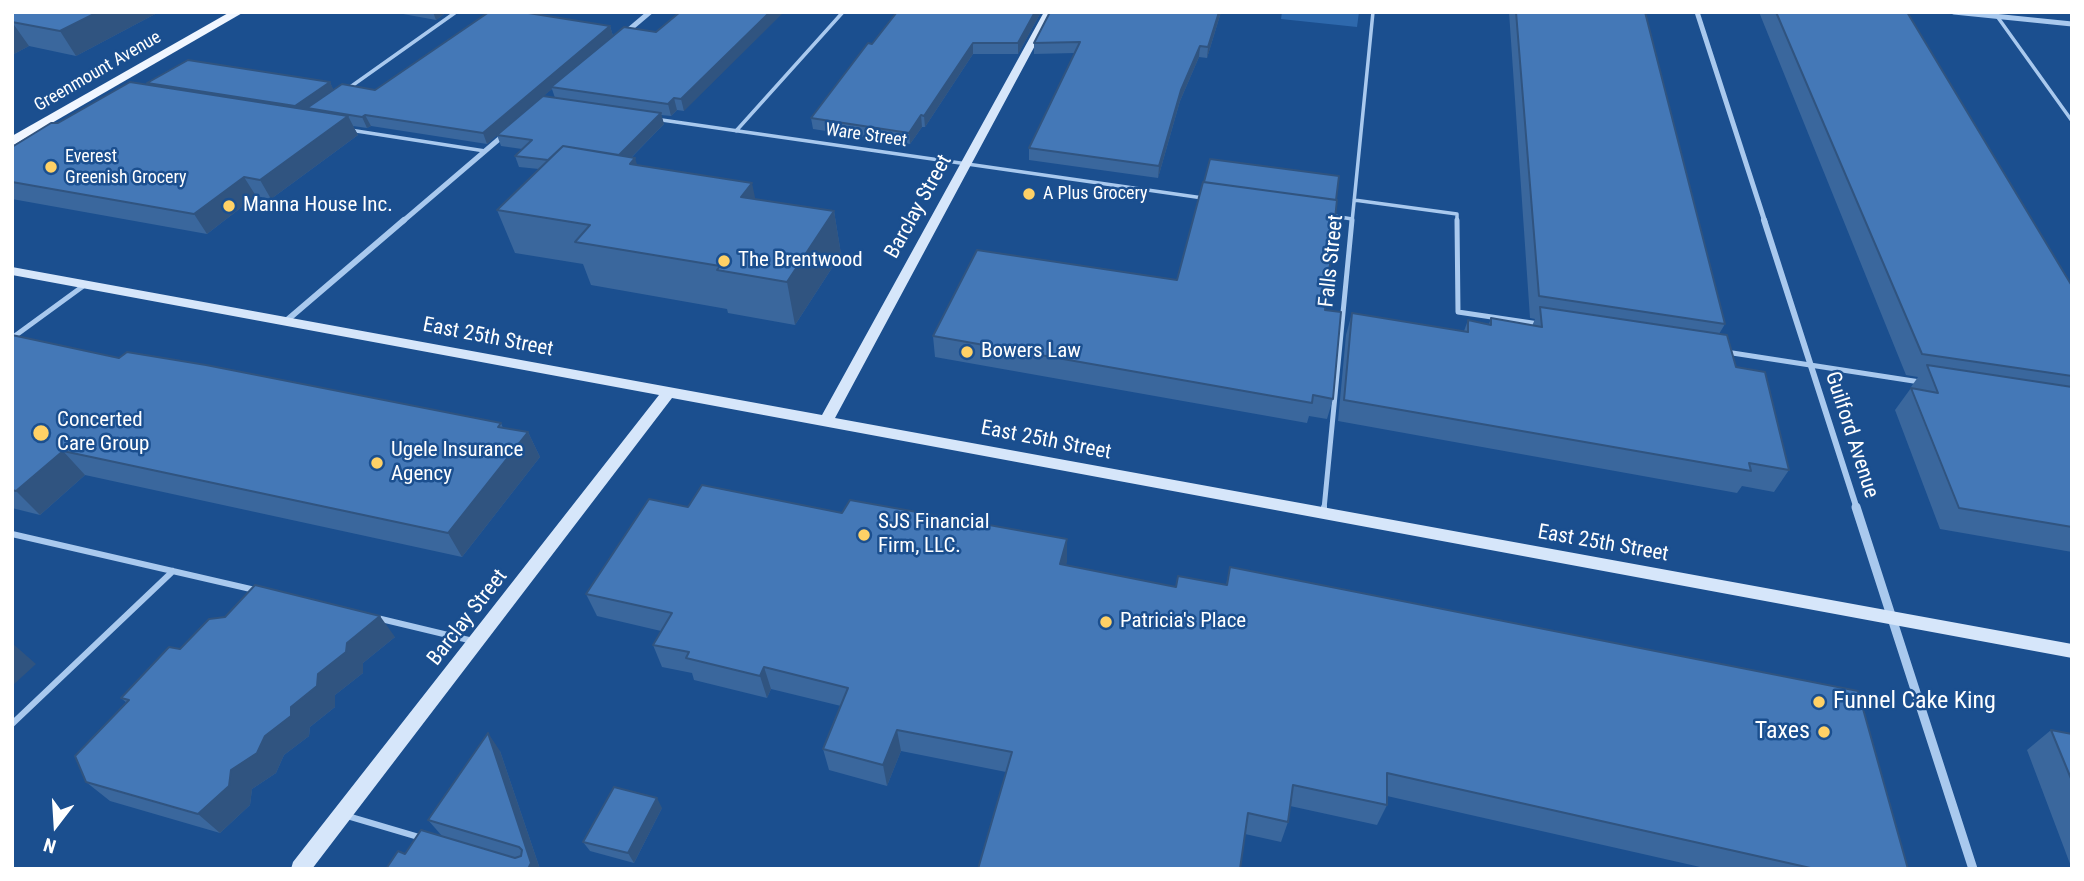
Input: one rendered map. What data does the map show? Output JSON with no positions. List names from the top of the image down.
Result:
{
  "streets": {
    "main road": ["Greenmount Avenue", "Barclay Street", "East 25th Street"],
    "street": ["Guilford Avenue"],
    "lane": ["Ware Street", "Falls Street"]
  },
  "crossings": [
    ["Ware Street", "Barclay Street"],
    ["Barclay Street", "East 25th Street"],
    ["Falls Street", "East 25th Street"],
    ["East 25th Street", "Guilford Avenue"]
  ],
  "places": [
    "Everest Greenish Grocery",
    "A Plus Grocery",
    "Manna House Inc.",
    "The Brentwood",
    "Bowers Law",
    "Concerted Care Group",
    "Ugele Insurance Agency",
    "SJS Financial Firm, LLC.",
    "Patricia's Place",
    "Funnel Cake King",
    "Taxes"
  ],
  "north": "bottom"
}
